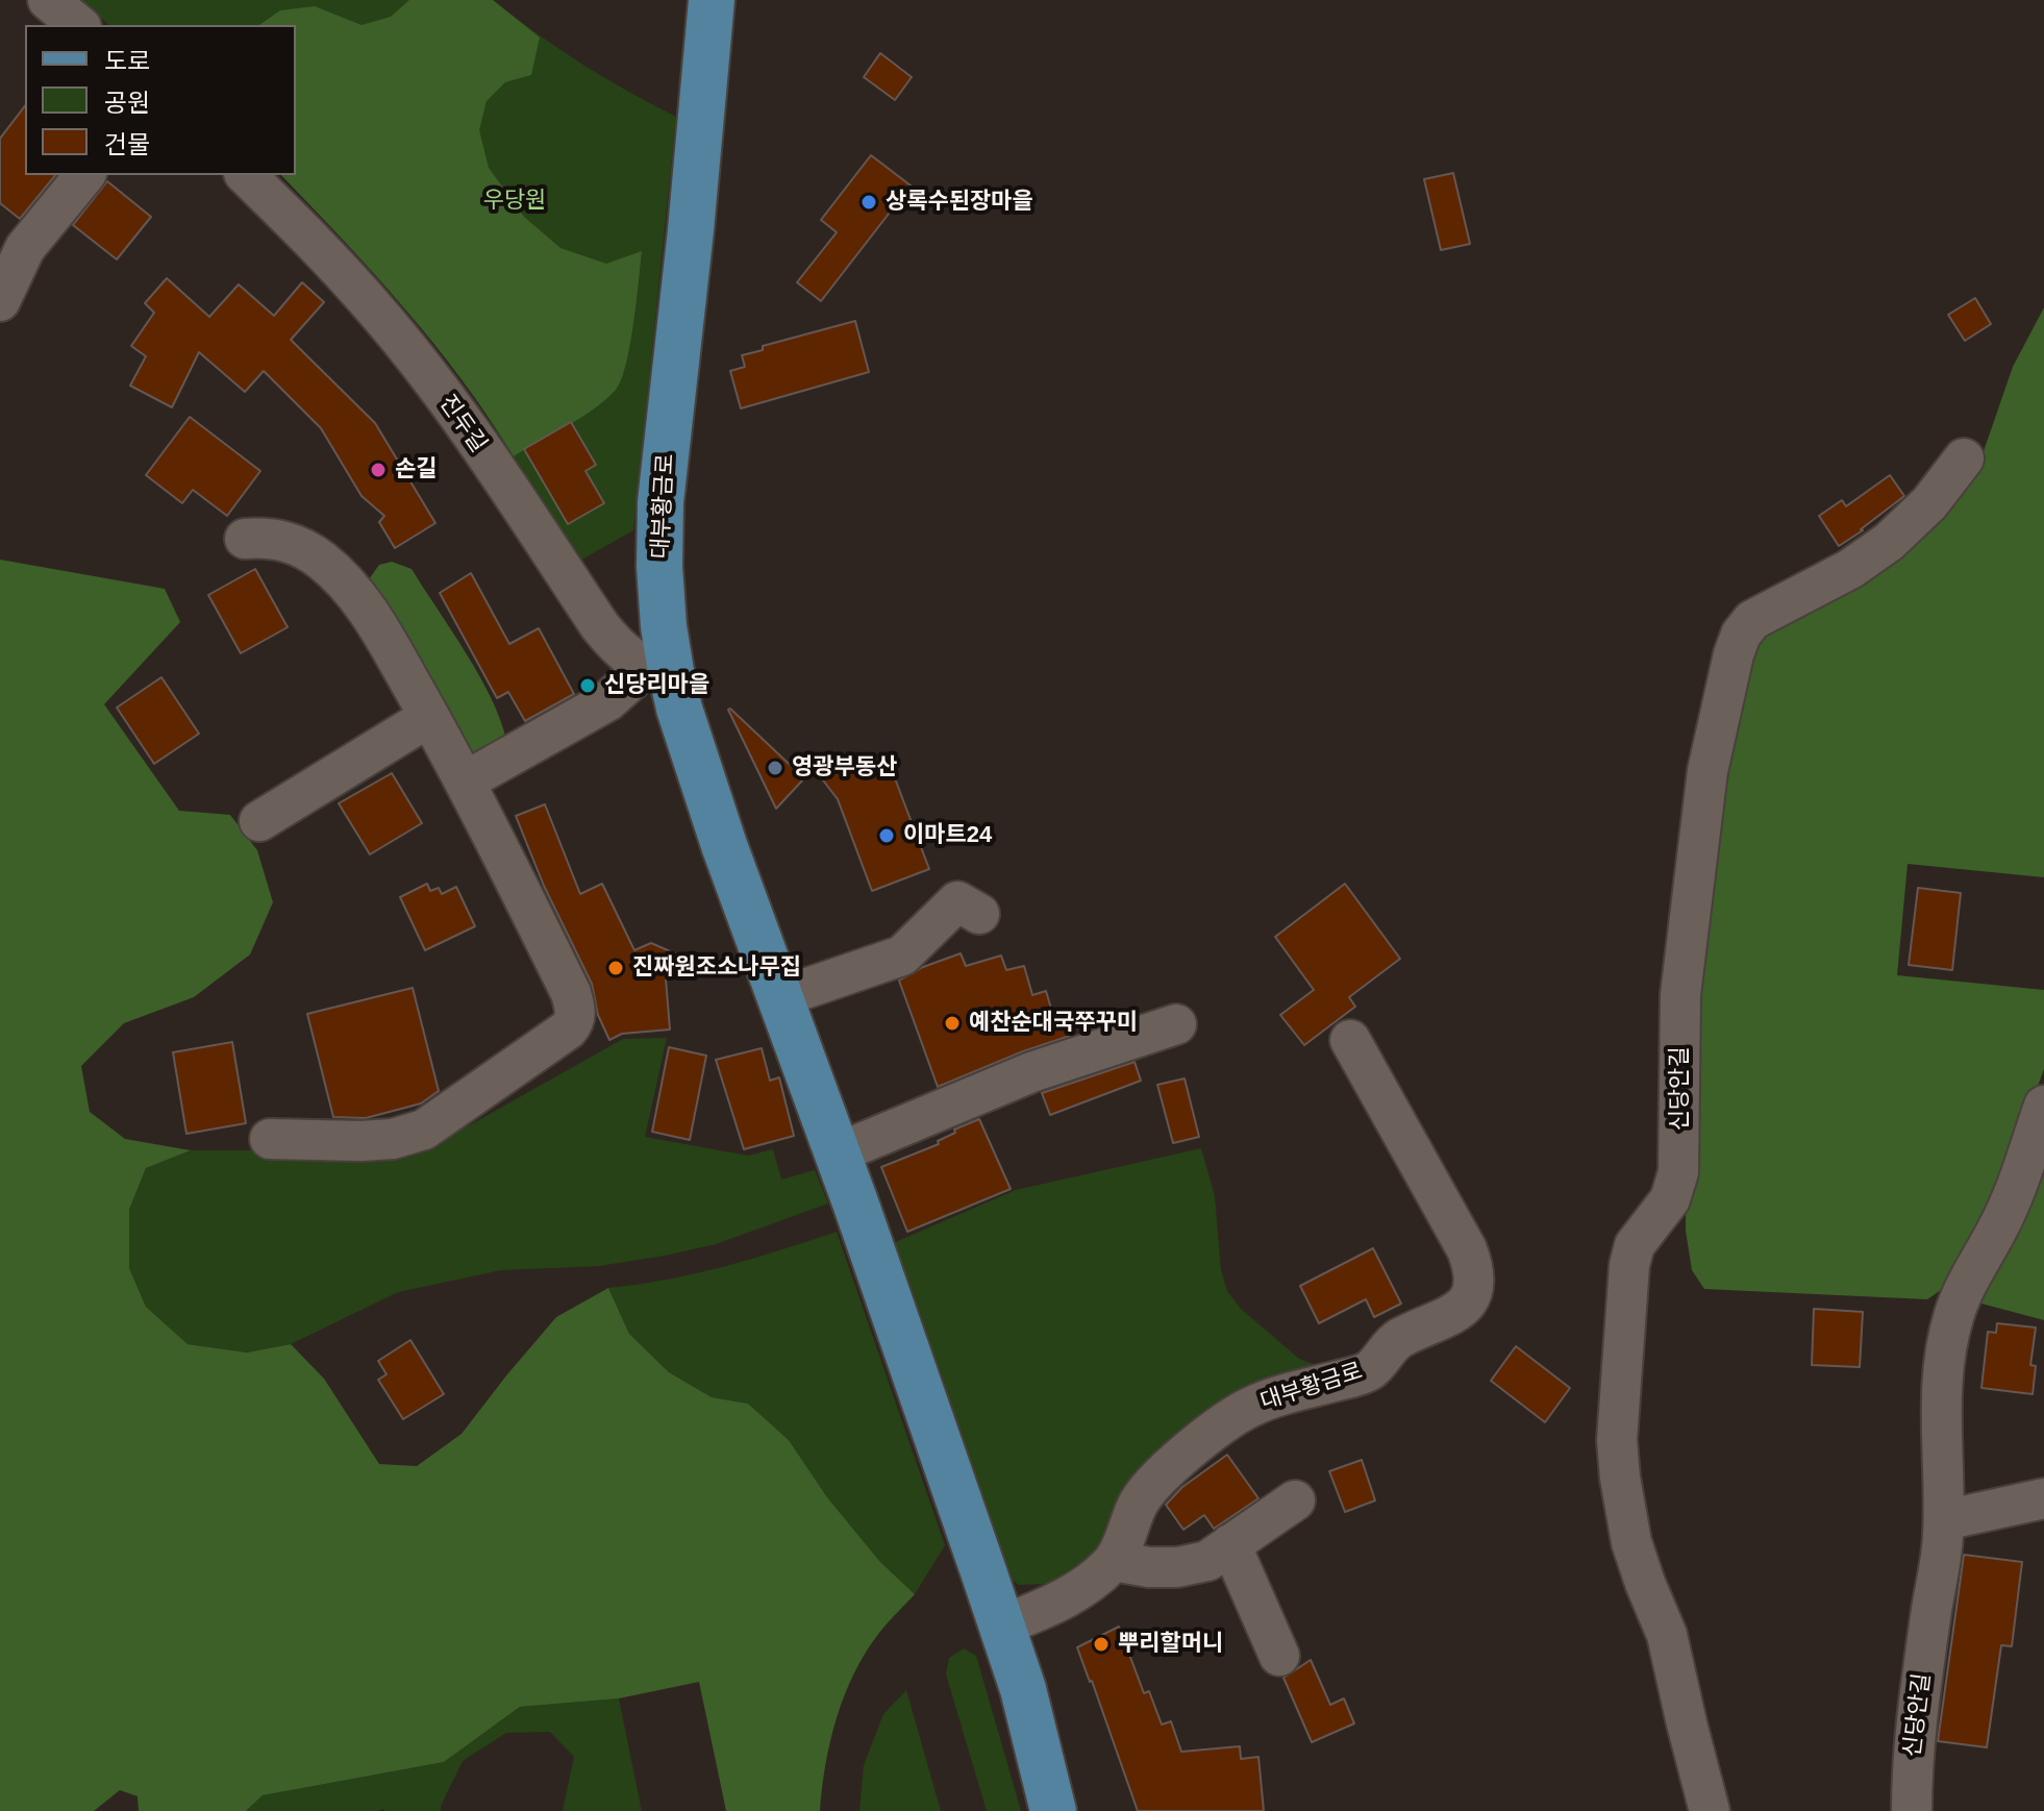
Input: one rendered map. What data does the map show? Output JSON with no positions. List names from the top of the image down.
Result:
{
  "streets": {
    "main road": ["대부황금로"],
    "street": ["진두길", "신당안길"]
  },
  "crossings": [
    ["진두길", "대부황금로"]
  ],
  "parks": ["우당원"],
  "places": [
    "상록수된장마을",
    "손길",
    "신당리마을",
    "영광부동산",
    "이마트24",
    "진짜원조소나무집",
    "예찬순대국쭈꾸미",
    "뿌리할머니"
  ],
  "legend": ["도로", "공원", "건물"]
}
